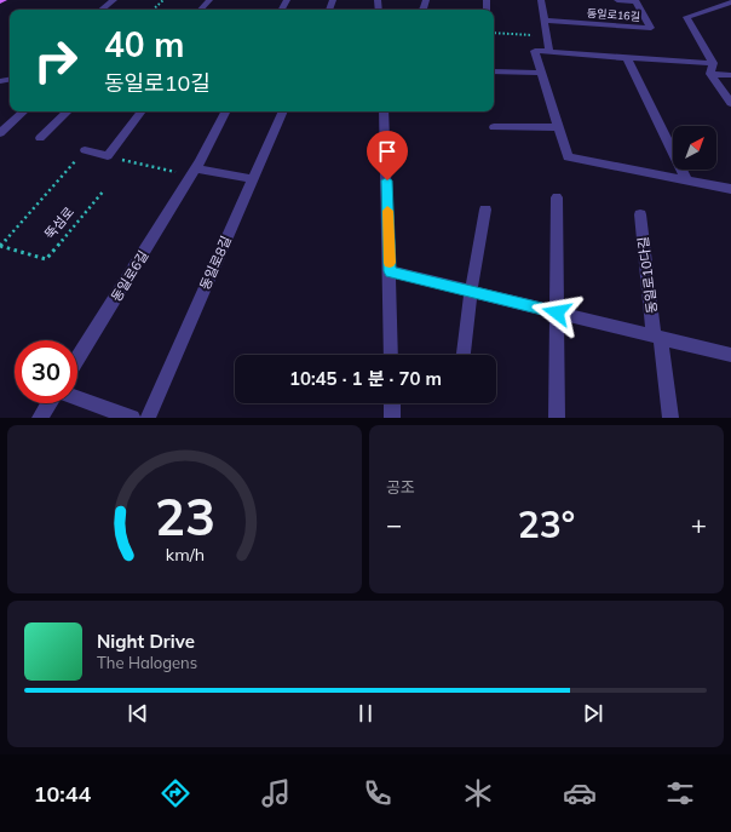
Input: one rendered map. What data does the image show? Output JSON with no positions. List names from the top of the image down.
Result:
{
  "streets": {
    "street": [
      "동일로16길",
      "동일로8길",
      "동일로10다길",
      "동일로6길"
    ],
    "path": ["뚝섬로"]
  },
  "north": "top right",
  "page": {
    "turn": ["40 m", "동일로10길"],
    "limit": "30",
    "trip": "10:45 · 1 분 · 70 m",
    "tile": "공조",
    "heat": ["−", "23°", "+"],
    "song": ["Night Drive", "The Halogens"],
    "tabs": "10:44",
    "gauge": ["23", "km/h"]
  }
}
